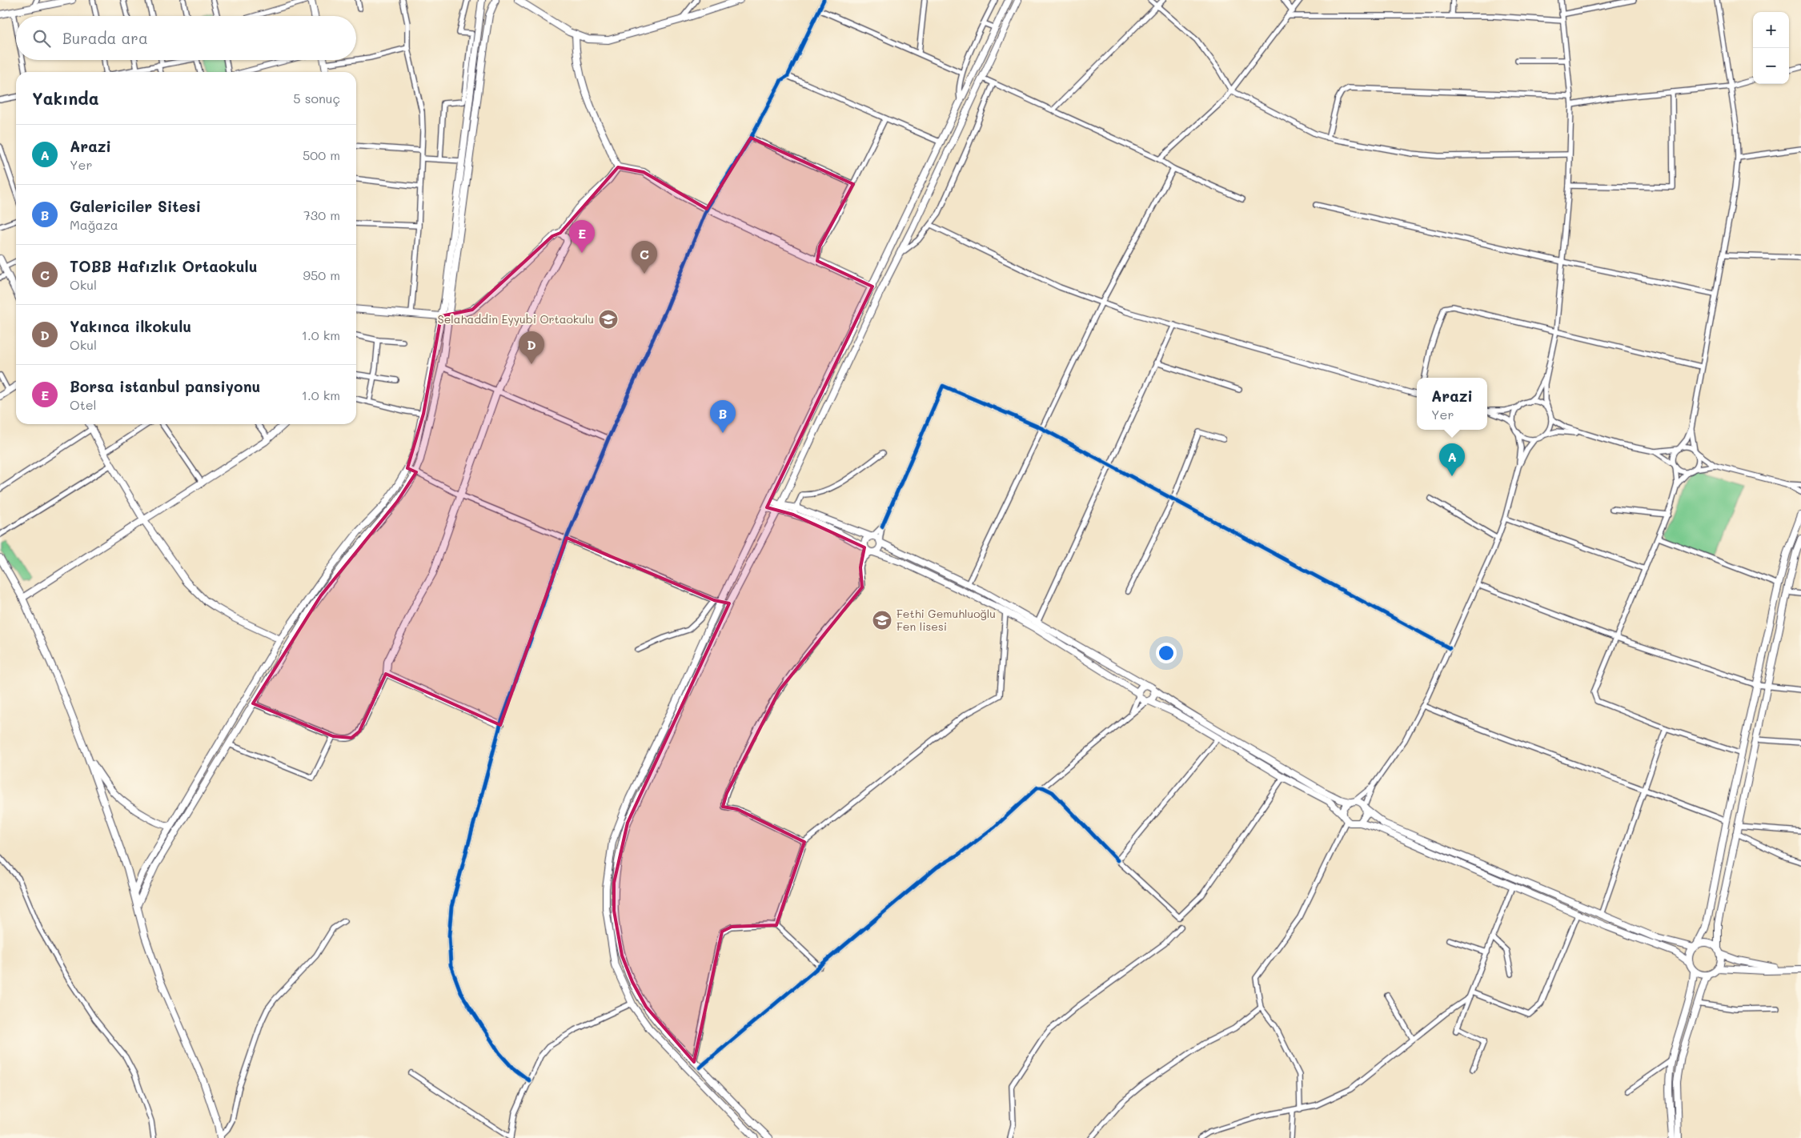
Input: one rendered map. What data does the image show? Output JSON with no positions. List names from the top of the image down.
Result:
{
  "places": {
    "school or university": ["Selahaddin Eyyubi Ortaokulu", "Fethi Gemuhluoğlu Fen lisesi"]
  },
  "page": {
    "map_buttons": ["+", "−"],
    "search": "Burada ara",
    "heading": ["Yakında", "5 sonuç"],
    "list": [
      {
        "mark": "A",
        "name": "Arazi",
        "note": "Yer",
        "value": "500 m"
      },
      {
        "mark": "B",
        "name": "Galericiler Sitesi",
        "note": "Mağaza",
        "value": "730 m"
      },
      {
        "mark": "C",
        "name": "TOBB Hafızlık Ortaokulu",
        "note": "Okul",
        "value": "950 m"
      },
      {
        "mark": "D",
        "name": "Yakınca ilkokulu",
        "note": "Okul",
        "value": "1.0 km"
      },
      {
        "mark": "E",
        "name": "Borsa istanbul pansiyonu",
        "note": "Otel",
        "value": "1.0 km"
      }
    ],
    "pins": [
      "E",
      "C",
      "D",
      "B",
      "A"
    ],
    "popup": ["Arazi", "Yer"]
  }
}
